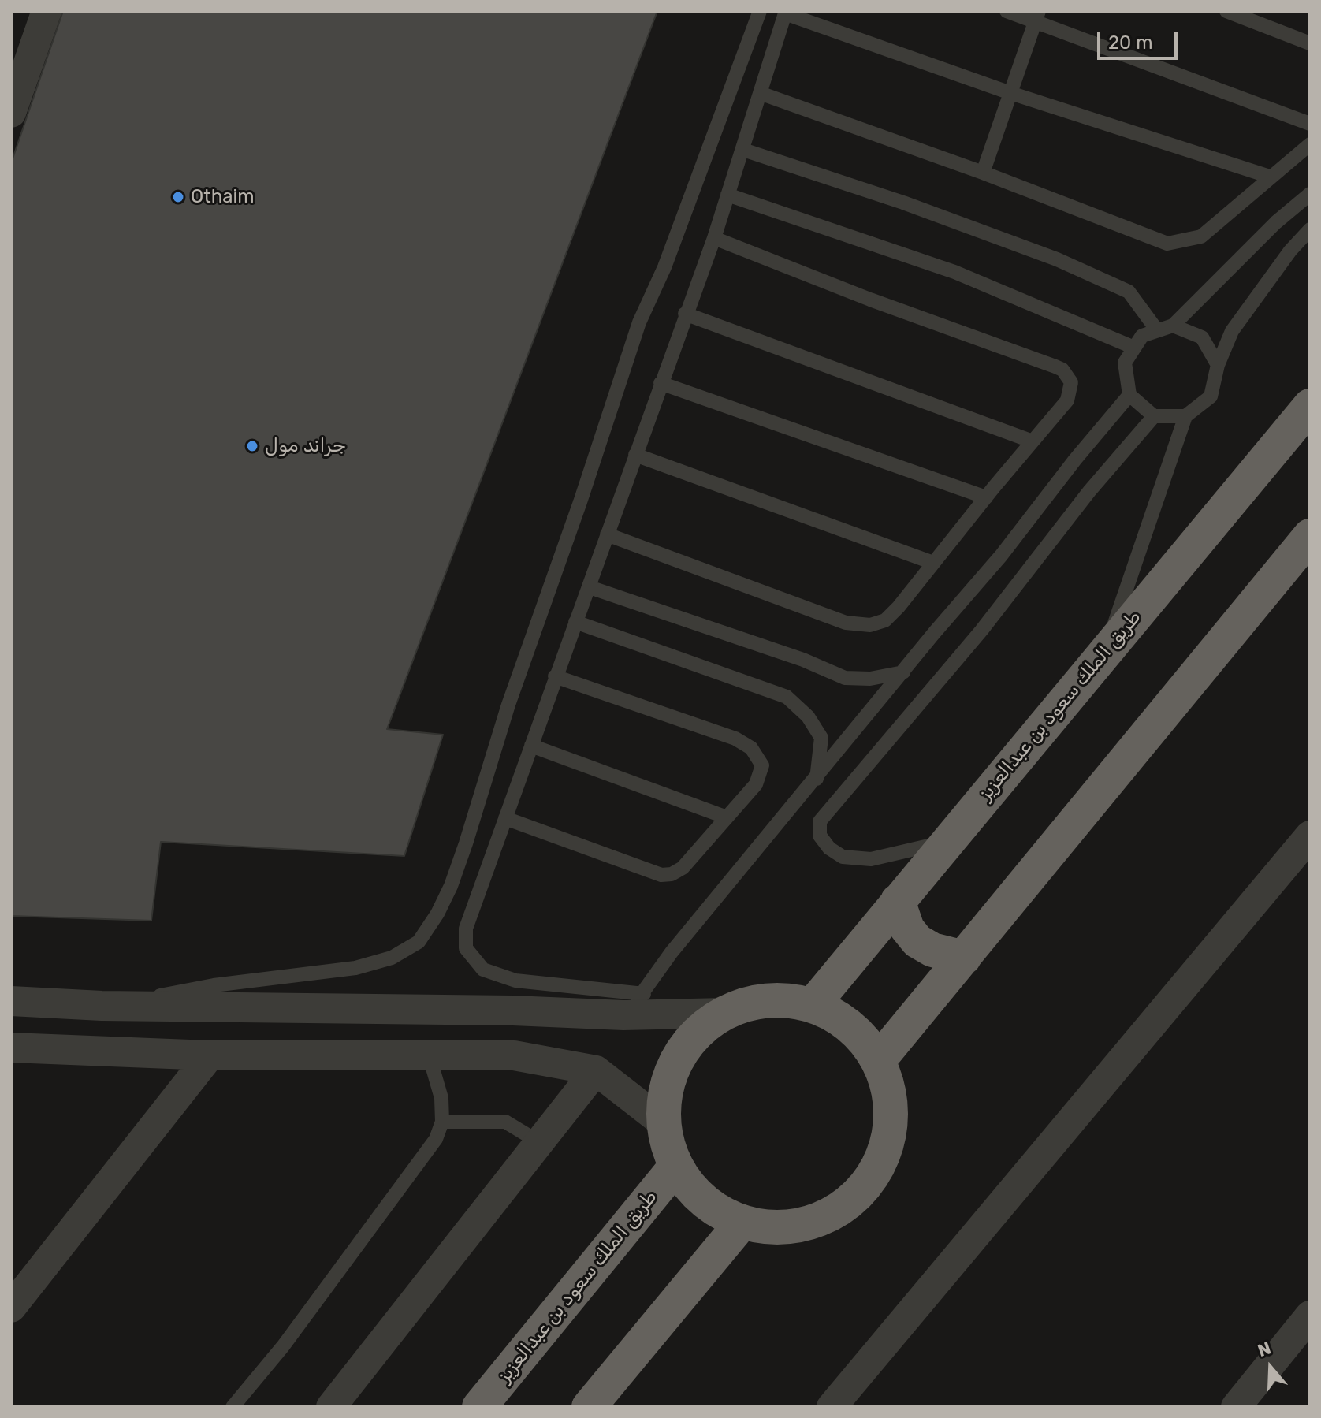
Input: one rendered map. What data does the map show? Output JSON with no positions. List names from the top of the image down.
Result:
{
  "streets": {
    "highway": ["طريق الملك سعود بن عبدالعزيز"]
  },
  "places": ["Othaim", "جراند مول"],
  "scale_bar": "20 m",
  "north": "top"
}
